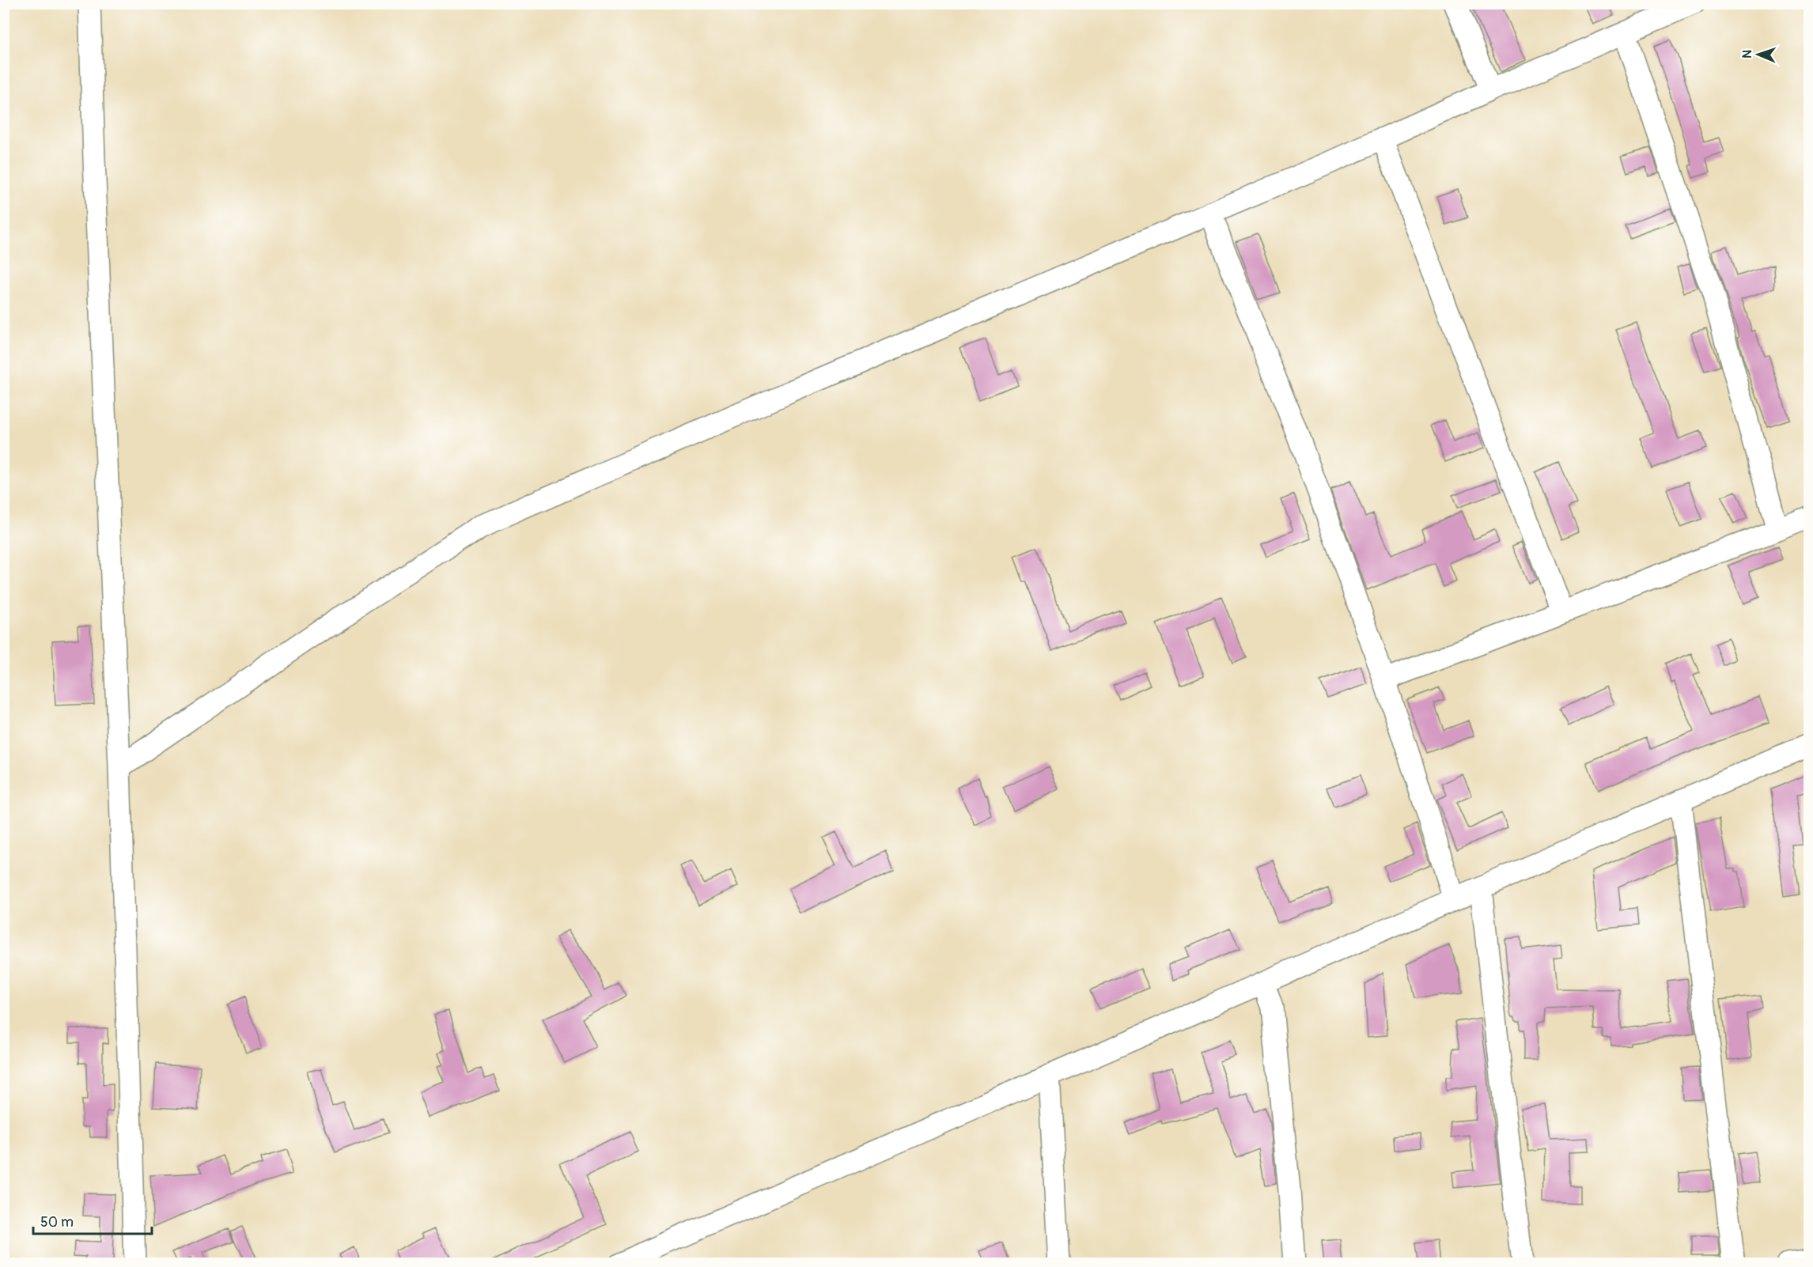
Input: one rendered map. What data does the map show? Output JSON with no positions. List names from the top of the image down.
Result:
{
  "scale_bar": "50 m",
  "north": "left"
}
